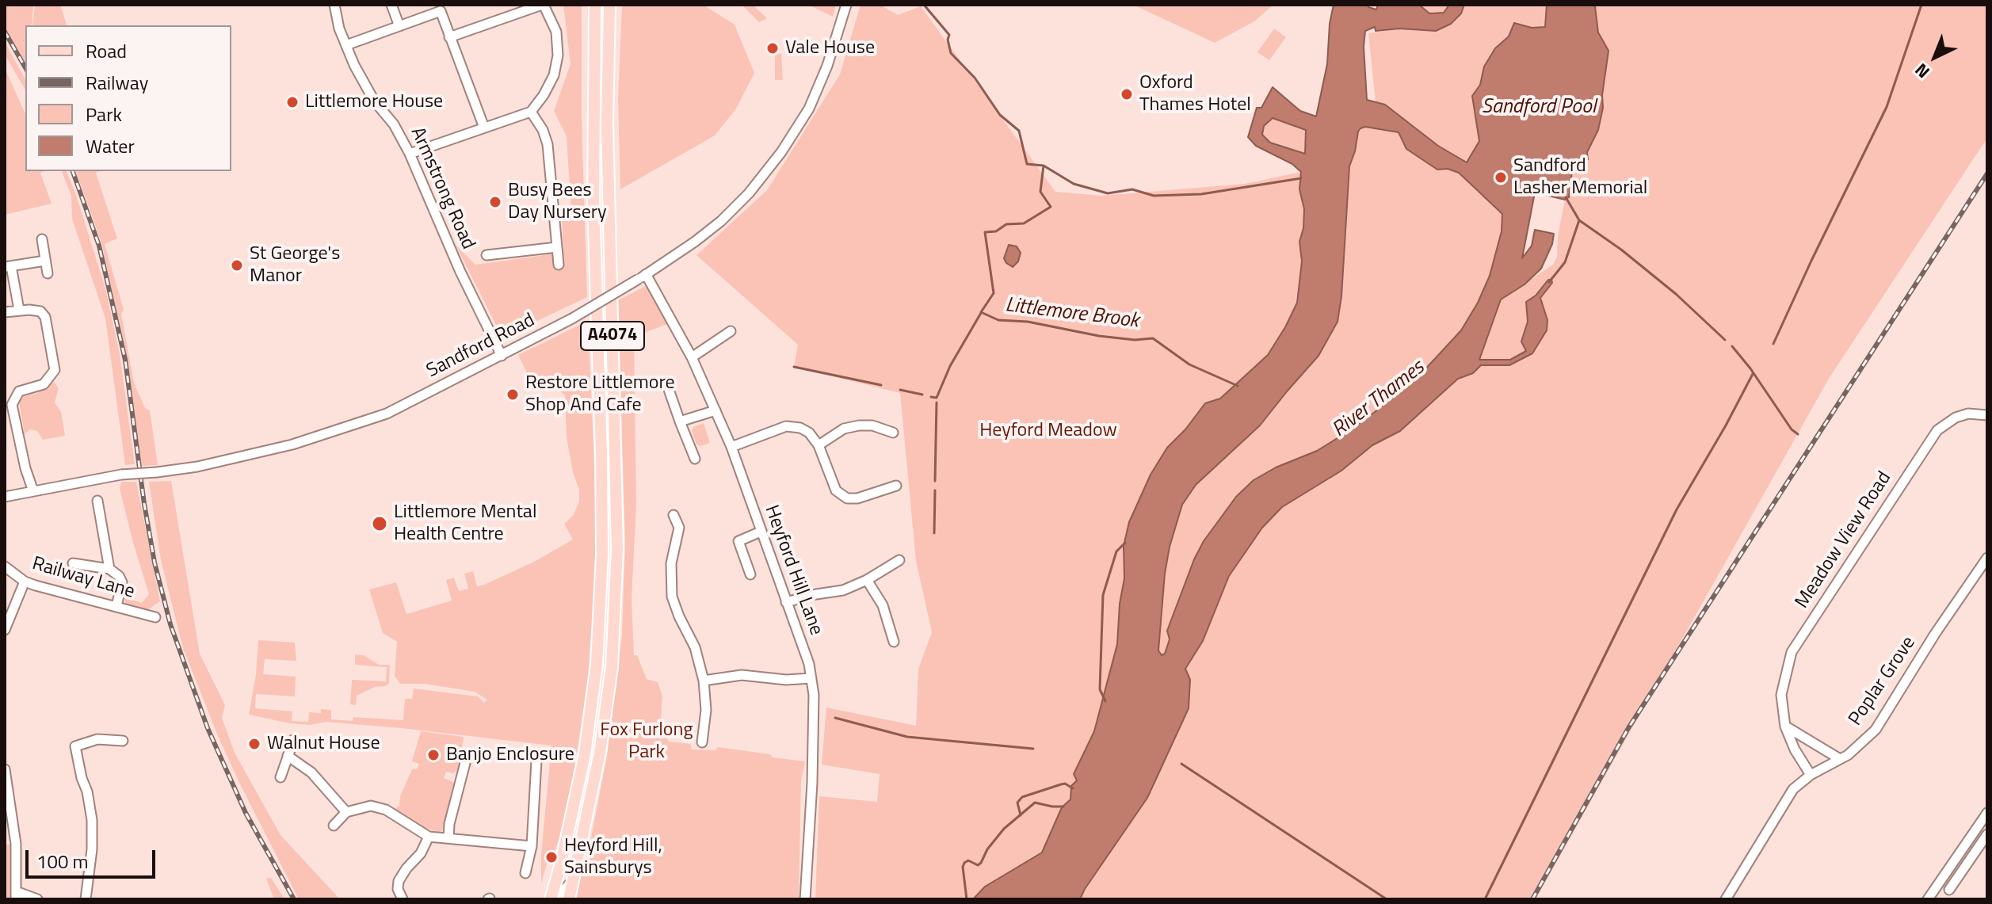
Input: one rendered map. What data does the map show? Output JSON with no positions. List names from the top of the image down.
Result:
{
  "streets": {
    "main road": ["A4074"],
    "street": [
      "Armstrong Road",
      "Sandford Road",
      "Meadow View Road",
      "Heyford Hill Lane",
      "Railway Lane",
      "Poplar Grove"
    ]
  },
  "crossings": [
    ["Armstrong Road", "Sandford Road"],
    ["Sandford Road", "Heyford Hill Lane"],
    ["Meadow View Road", "Poplar Grove"]
  ],
  "water": ["Sandford Pool", "Littlemore Brook", "River Thames"],
  "parks": ["Heyford Meadow", "Fox Furlong Park"],
  "places": [
    "Vale House",
    "Oxford Thames Hotel",
    "Littlemore House",
    "Sandford Lasher Memorial",
    "Busy Bees Day Nursery",
    "St George's Manor",
    "Restore Littlemore Shop And Cafe",
    "Littlemore Mental Health Centre",
    "Walnut House",
    "Banjo Enclosure",
    "Heyford Hill, Sainsburys"
  ],
  "legend": [
    "Road",
    "Railway",
    "Park",
    "Water"
  ],
  "scale_bar": "100 m",
  "north": "bottom left"
}
